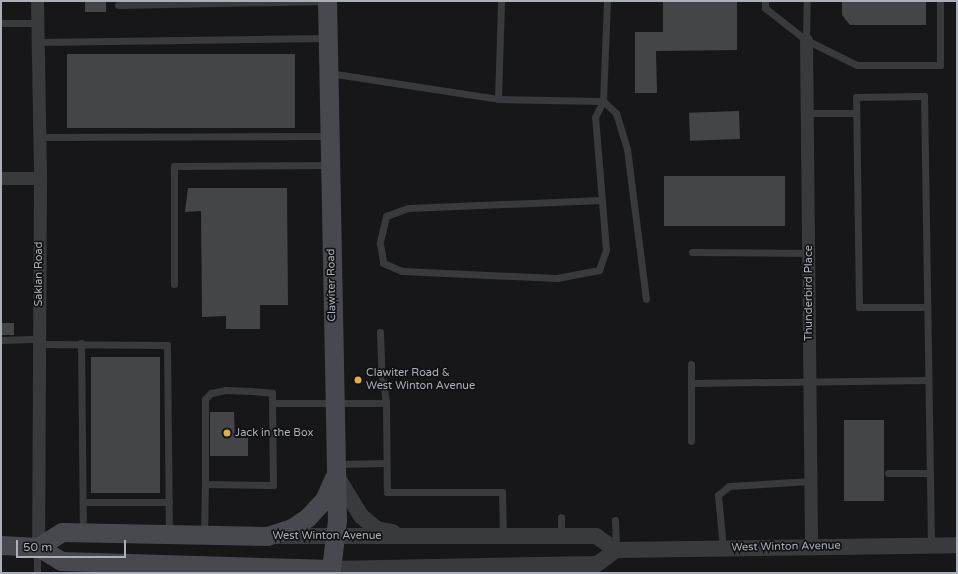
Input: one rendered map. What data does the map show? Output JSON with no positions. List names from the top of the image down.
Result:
{
  "streets": {
    "main road": ["Clawiter Road", "West Winton Avenue"],
    "street": ["Saklan Road", "Thunderbird Place"]
  },
  "crossings": [
    ["Saklan Road", "West Winton Avenue"],
    ["Clawiter Road", "West Winton Avenue"],
    ["Thunderbird Place", "West Winton Avenue"]
  ],
  "places": ["Clawiter Road & West Winton Avenue", "Jack in the Box"],
  "scale_bar": "50 m"
}
